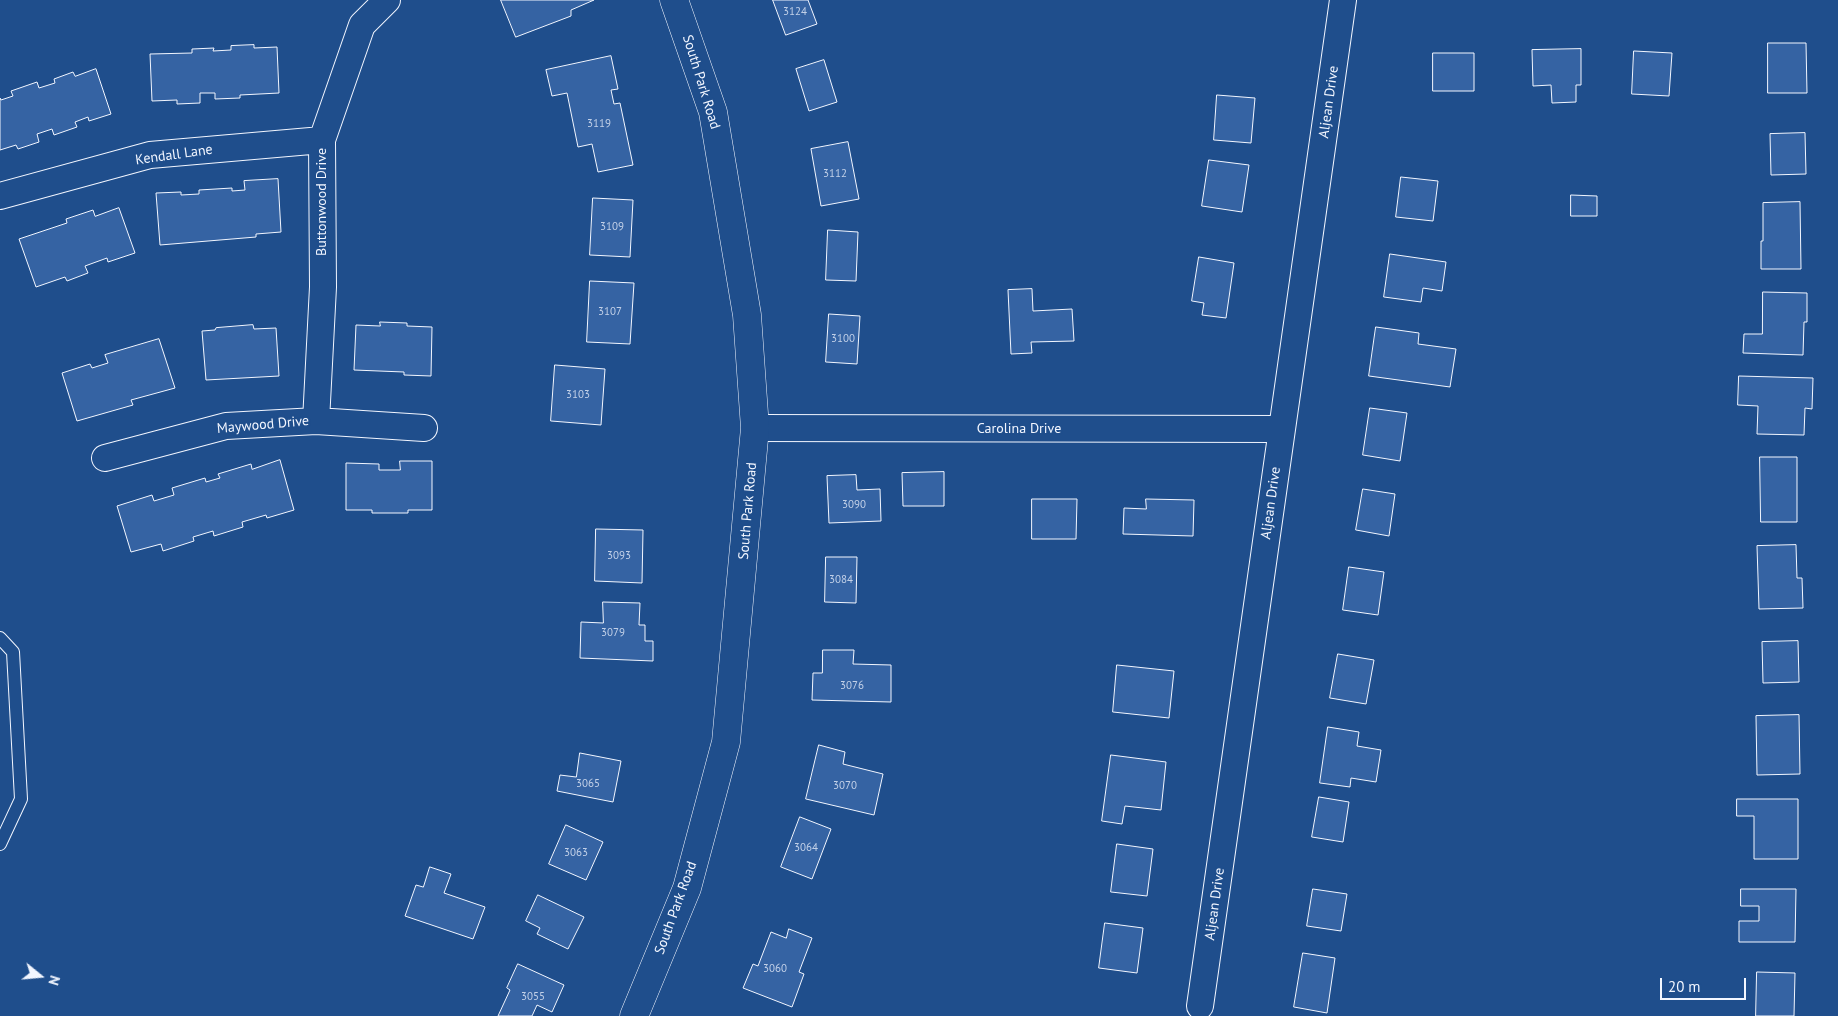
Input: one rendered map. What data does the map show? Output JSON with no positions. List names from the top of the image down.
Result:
{
  "streets": {
    "main road": ["South Park Road"],
    "street": [
      "Aljean Drive",
      "Kendall Lane",
      "Buttonwood Drive",
      "Maywood Drive",
      "Carolina Drive"
    ]
  },
  "crossings": [
    ["South Park Road", "Carolina Drive"],
    ["Aljean Drive", "Carolina Drive"],
    ["Kendall Lane", "Buttonwood Drive"],
    ["Buttonwood Drive", "Maywood Drive"]
  ],
  "house_numbers": [
    "3124",
    "3119",
    "3112",
    "3109",
    "3107",
    "3100",
    "3103",
    "3090",
    "3093",
    "3084",
    "3079",
    "3076",
    "3065",
    "3070",
    "3064",
    "3063",
    "3060",
    "3055"
  ],
  "scale_bar": "20 m",
  "north": "right"
}
